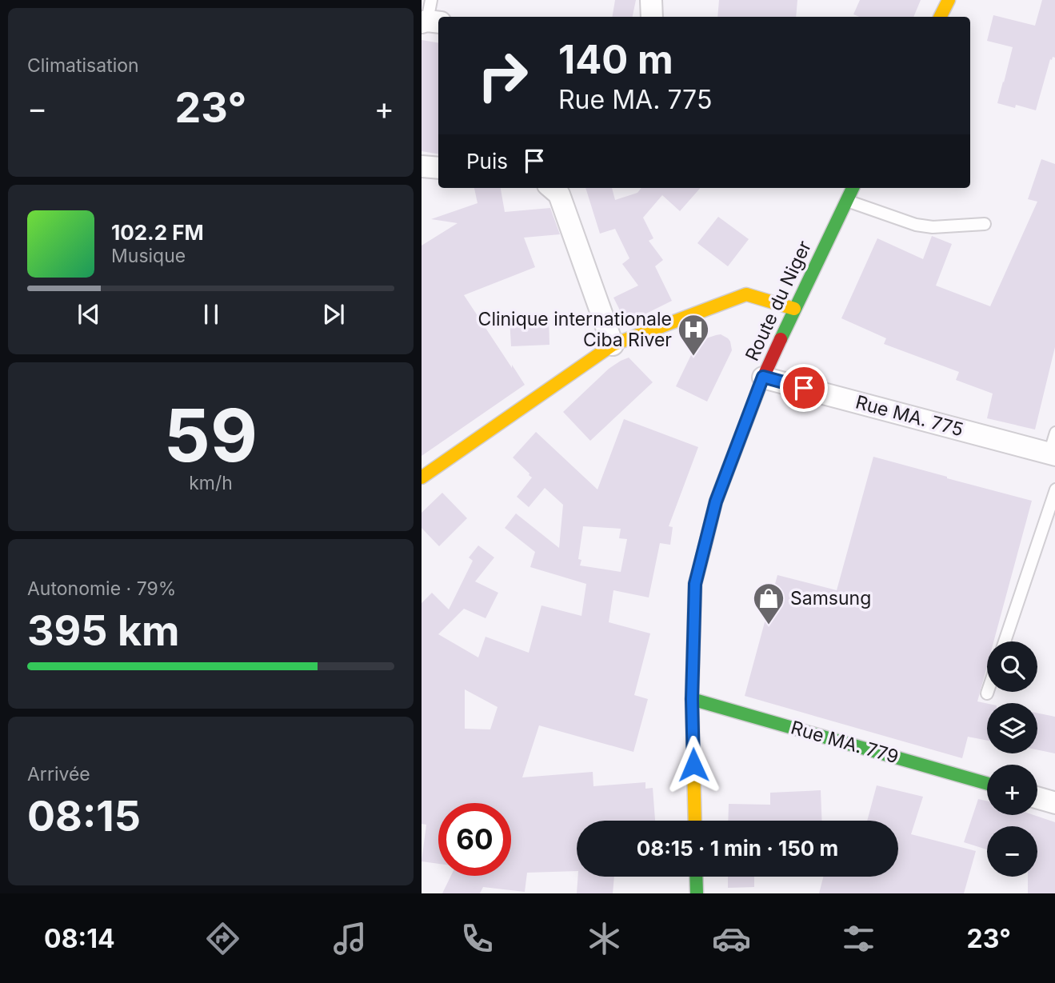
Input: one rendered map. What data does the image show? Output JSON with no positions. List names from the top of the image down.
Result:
{
  "streets": {
    "street": ["Route du Niger", "Rue MA. 775", "Rue MA. 779"]
  },
  "crossings": [
    ["Route du Niger", "Rue MA. 775"],
    ["Route du Niger", "Rue MA. 779"]
  ],
  "places": {
    "hospital": ["Clinique internationale Ciba River"],
    "shop": ["Samsung"]
  },
  "page": {
    "tile": [
      "Climatisation",
      ["59", "km/h"],
      ["Autonomie · 79%", "395 km"],
      ["Arrivée", "08:15"]
    ],
    "turn": ["140 m", "Rue MA. 775"],
    "heat": ["−", "23°", "+"],
    "then": "Puis",
    "song": ["102.2 FM", "Musique"],
    "map_buttons": ["+", "−"],
    "limit": "60",
    "trip": "08:15 · 1 min · 150 m",
    "tabs": ["08:14", "23°"]
  }
}
